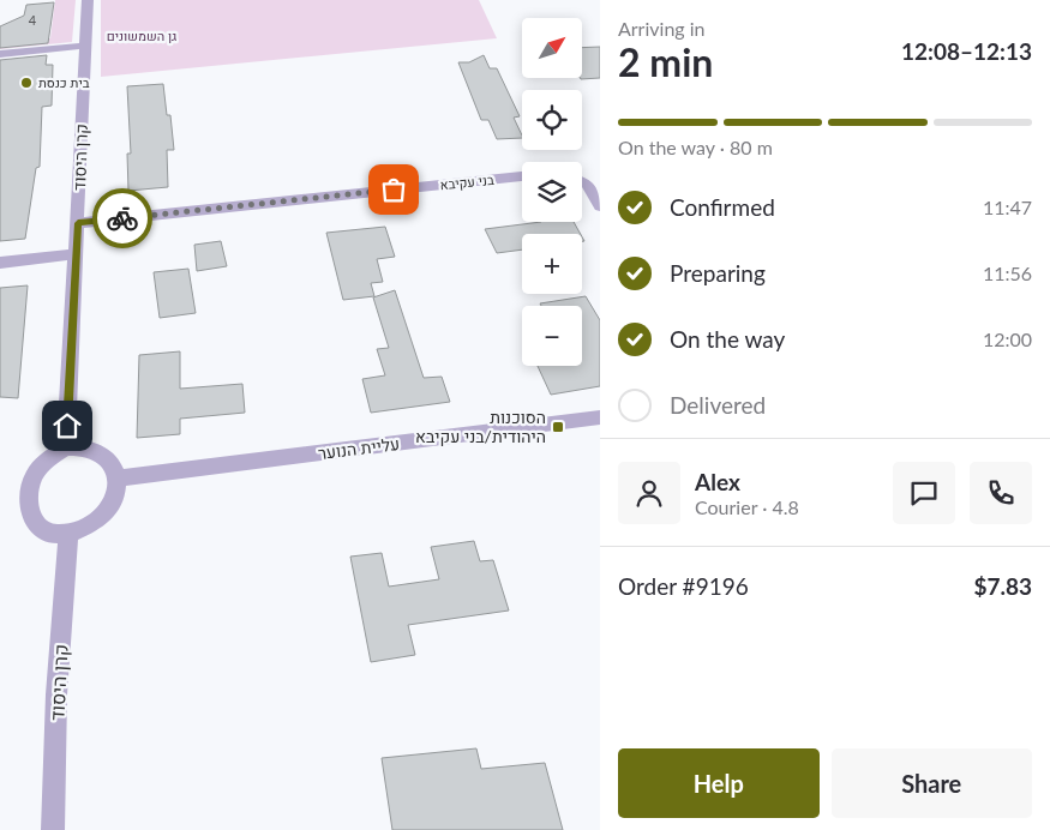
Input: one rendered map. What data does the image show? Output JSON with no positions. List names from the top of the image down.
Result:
{
  "streets": {
    "street": ["קרן היסוד", "בני עקיבא", "עליית הנוער"]
  },
  "crossings": [
    ["קרן היסוד", "בני עקיבא"],
    ["קרן היסוד", "עליית הנוער"]
  ],
  "parks": ["גן השמשונים"],
  "places": {
    "other": ["בית כנסת"],
    "transit": ["הסוכנות היהודית/בני עקיבא"]
  },
  "house_numbers": ["4"],
  "north": "top right",
  "page": {
    "heading": ["2 min", "Arriving in", "12:08–12:13"],
    "panel": [
      "Alex",
      "Courier · 4.8",
      "Order #9196",
      "$7.83"
    ],
    "map_buttons": ["+", "−"],
    "bar": "On the way · 80 m",
    "list": [
      ["Confirmed", "11:47"],
      ["Preparing", "11:56"],
      ["On the way", "12:00"],
      "Delivered"
    ],
    "buttons": ["Help", "Share"]
  }
}
